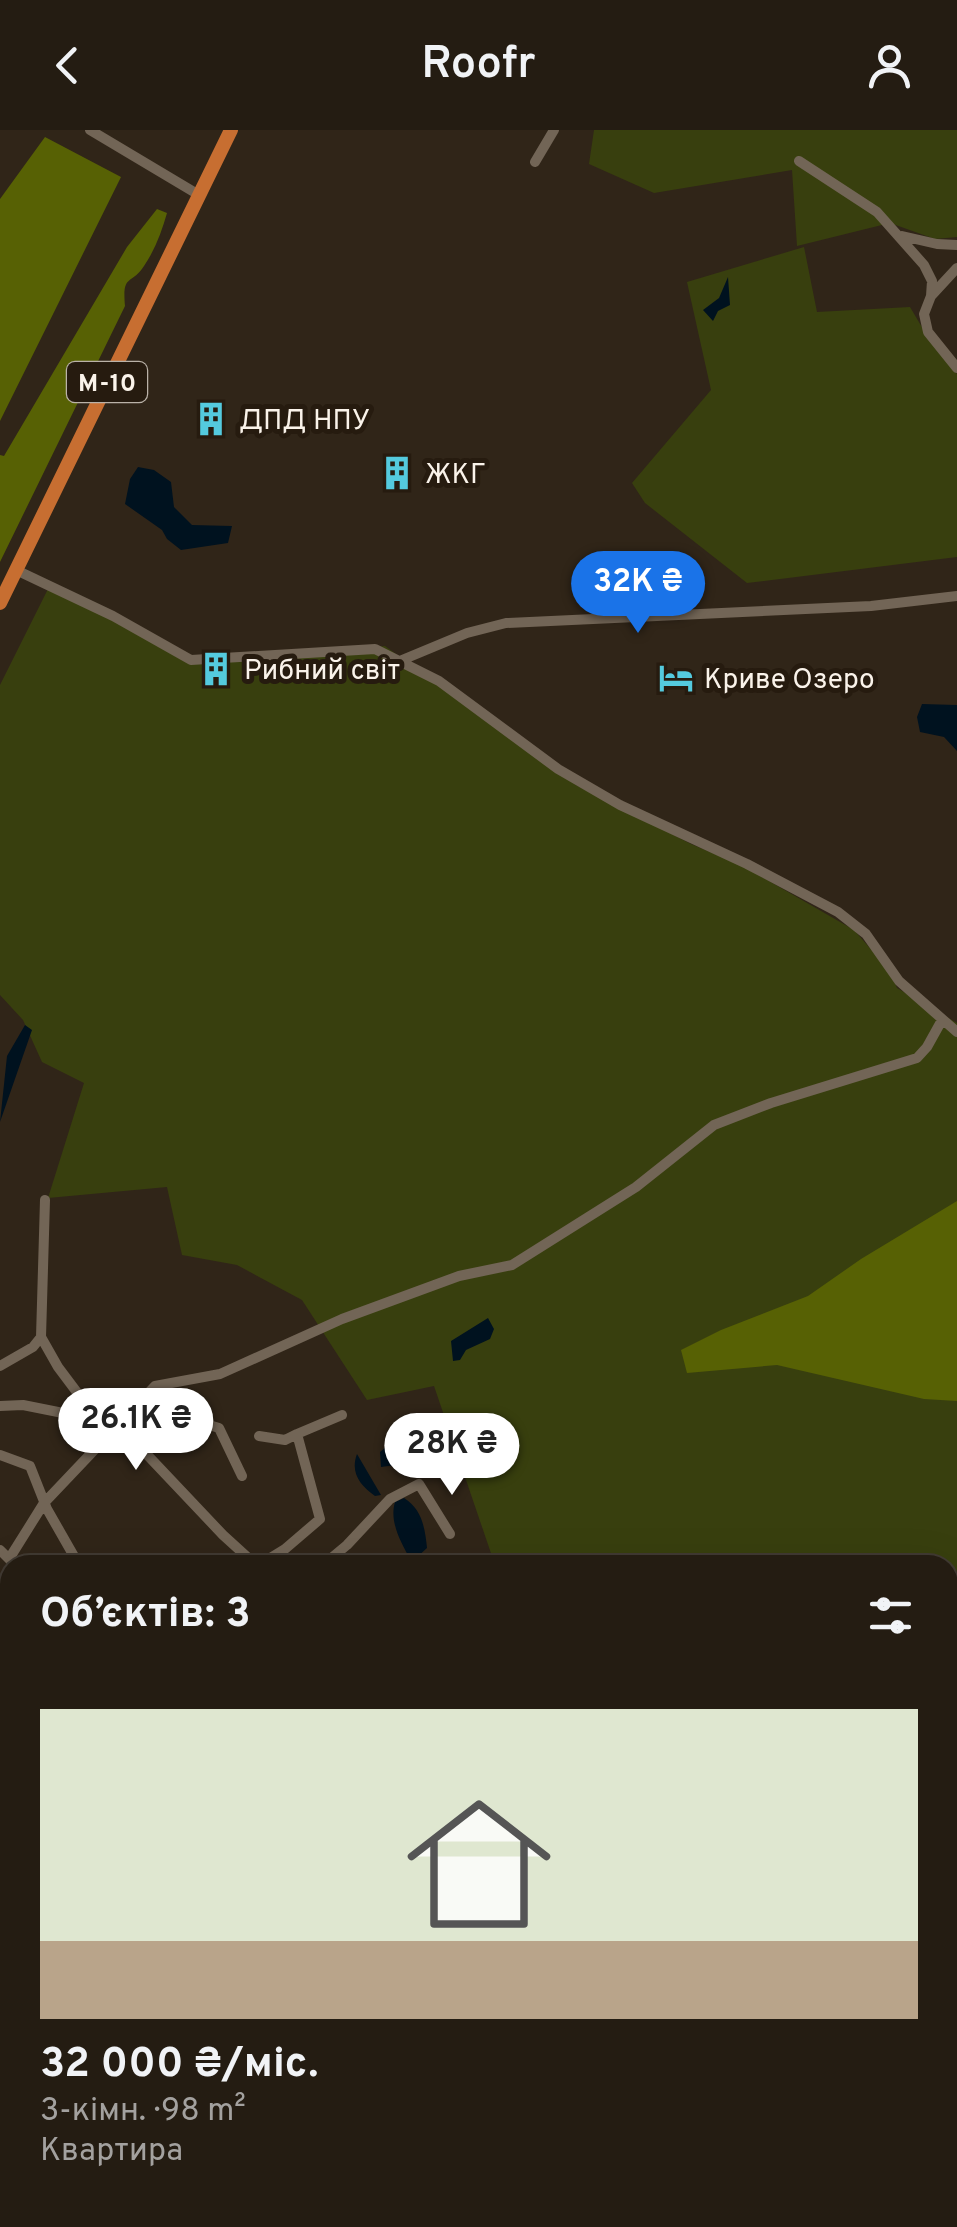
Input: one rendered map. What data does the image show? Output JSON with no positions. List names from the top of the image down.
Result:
{
  "streets": {
    "highway": ["М-10"]
  },
  "places": {
    "building": ["ДПД НПУ", "ЖКГ", "Рибний світ"],
    "hotel": ["Криве Озеро"]
  },
  "page": {
    "header": "Roofr",
    "price": ["32K ₴", "26.1K ₴", "28K ₴"],
    "heading": "Об’єктів: 3",
    "list": [
      {
        "name": "32 000 ₴/міс.",
        "note": "3-кімн. · 98 m² · Квартира"
      }
    ]
  }
}
